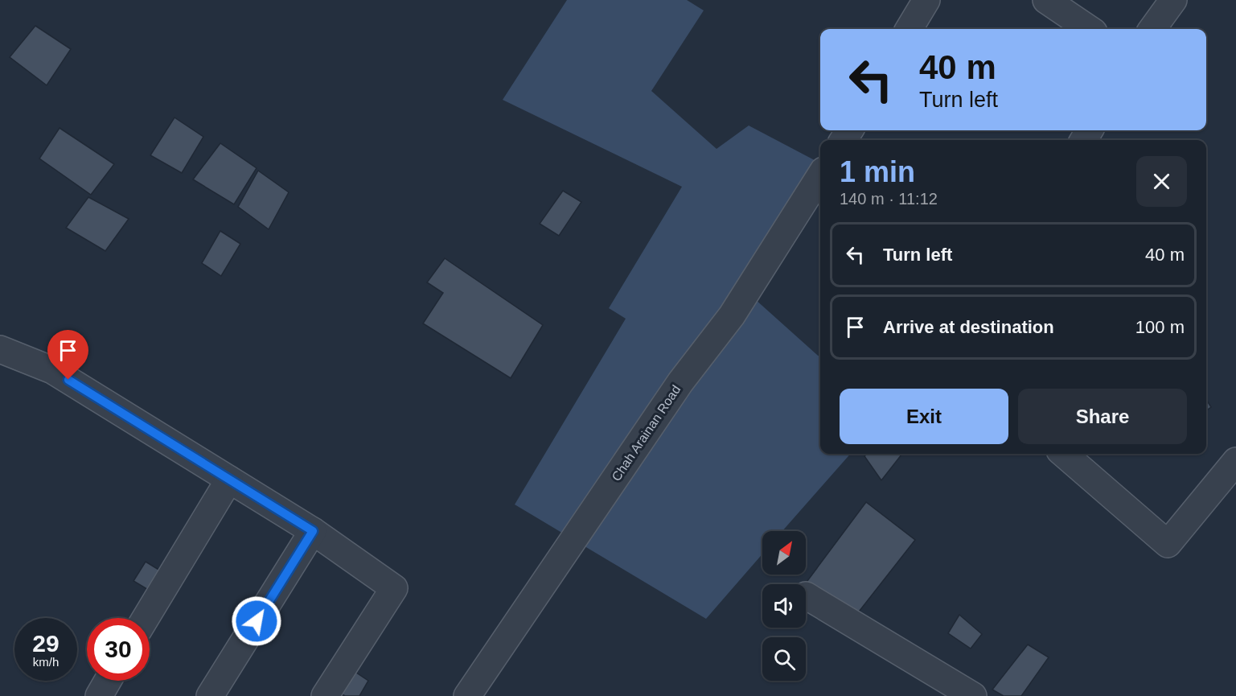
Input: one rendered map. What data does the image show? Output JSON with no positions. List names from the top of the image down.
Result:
{
  "streets": {
    "street": ["Chah Arainan Road"]
  },
  "north": "top right",
  "page": {
    "turn": ["40 m", "Turn left"],
    "heading": ["1 min", "140 m · 11:12"],
    "list": [
      {
        "name": "Turn left",
        "value": "40 m"
      },
      {
        "name": "Arrive at destination",
        "value": "100 m"
      }
    ],
    "buttons": ["Exit", "Share"],
    "speed": "29 km/h",
    "limit": "30"
  }
}
